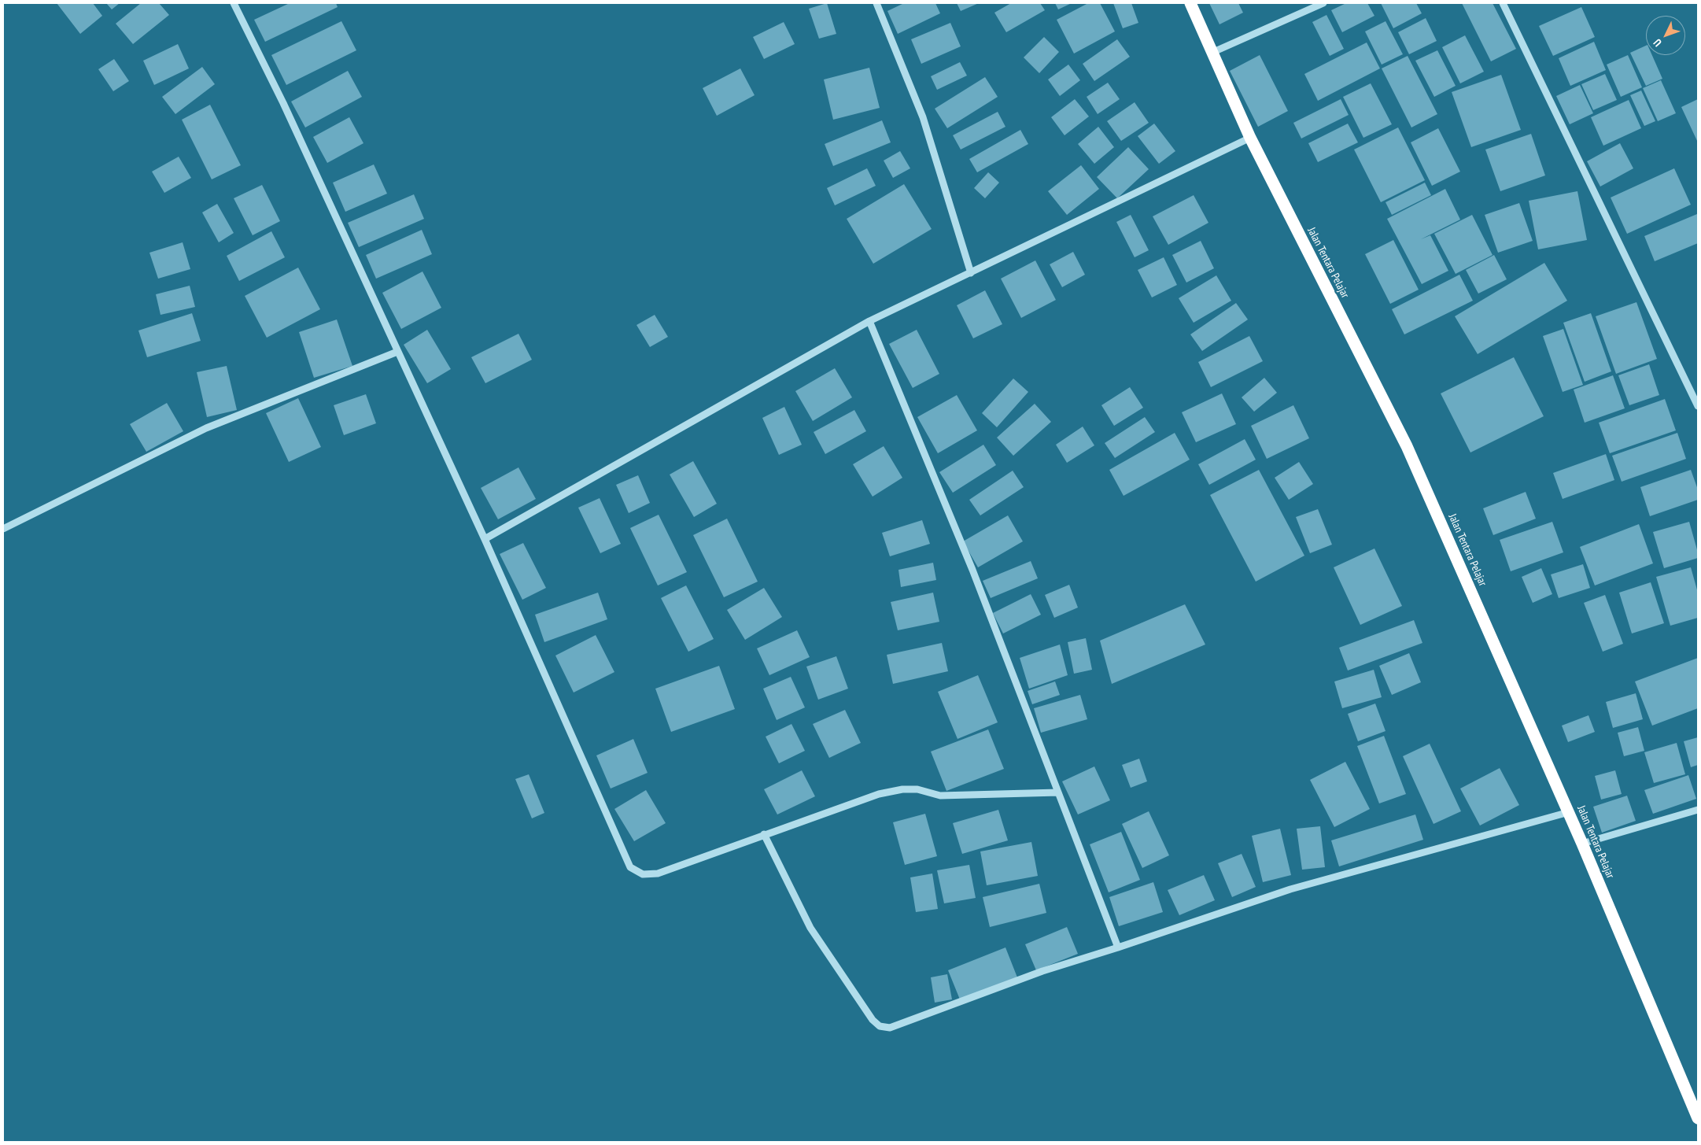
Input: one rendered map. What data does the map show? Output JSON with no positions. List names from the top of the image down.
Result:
{
  "streets": {
    "highway": ["Jalan Tentara Pelajar"]
  },
  "north": "bottom left"
}
